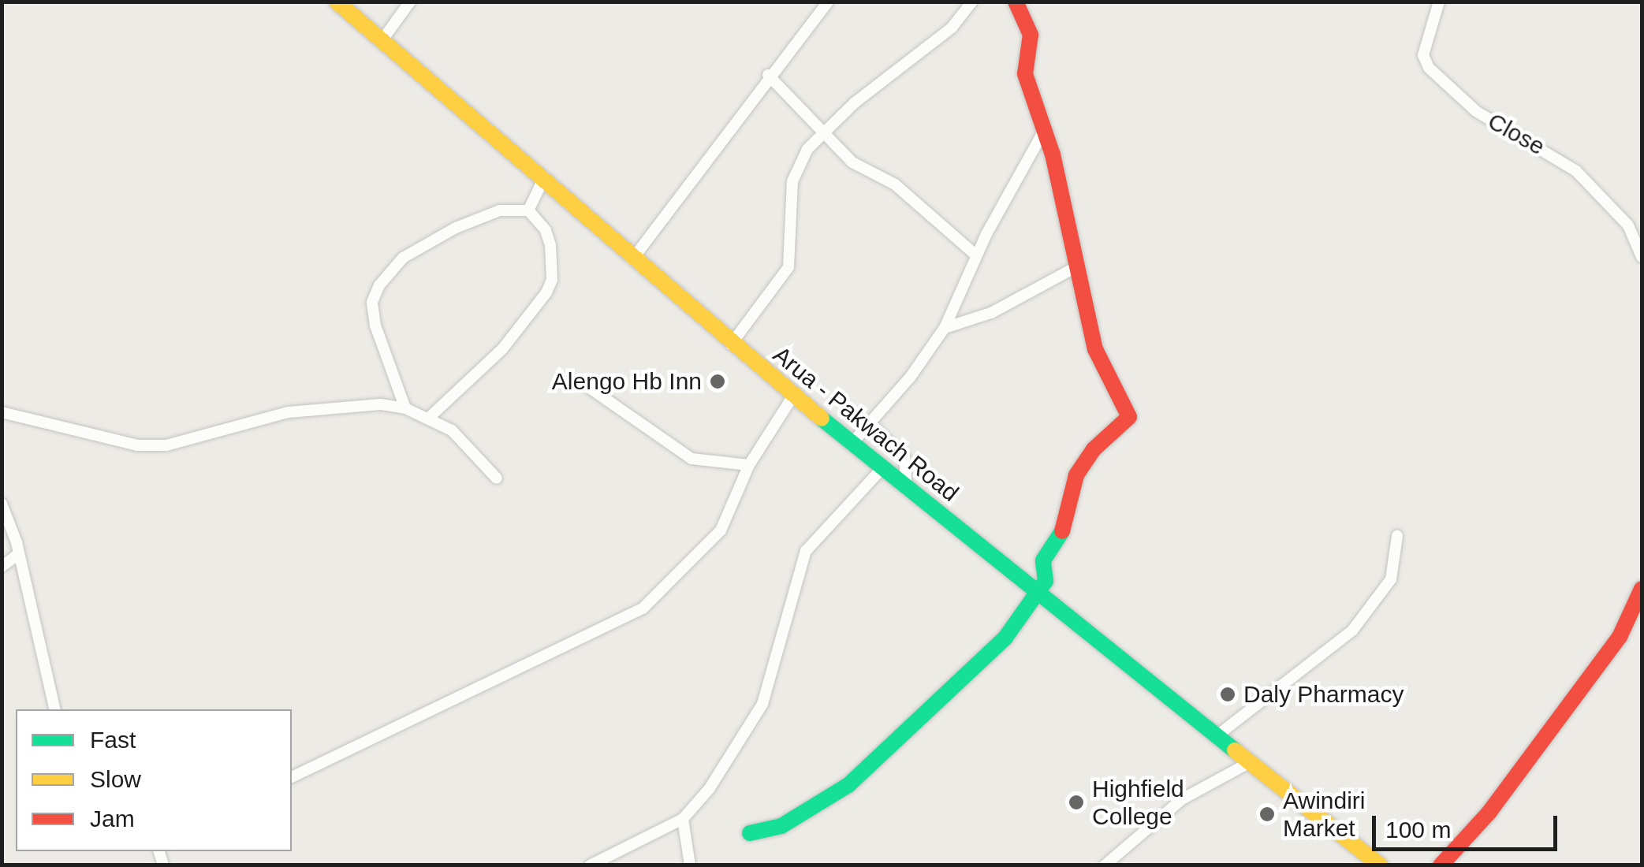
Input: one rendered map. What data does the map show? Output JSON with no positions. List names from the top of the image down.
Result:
{
  "streets": {
    "street": ["Close", "Arua - Pakwach Road"]
  },
  "places": [
    "Alengo Hb Inn",
    "Daly Pharmacy",
    "Highfield College",
    "Awindiri Market"
  ],
  "legend": ["Fast", "Slow", "Jam"],
  "scale_bar": "100 m"
}
